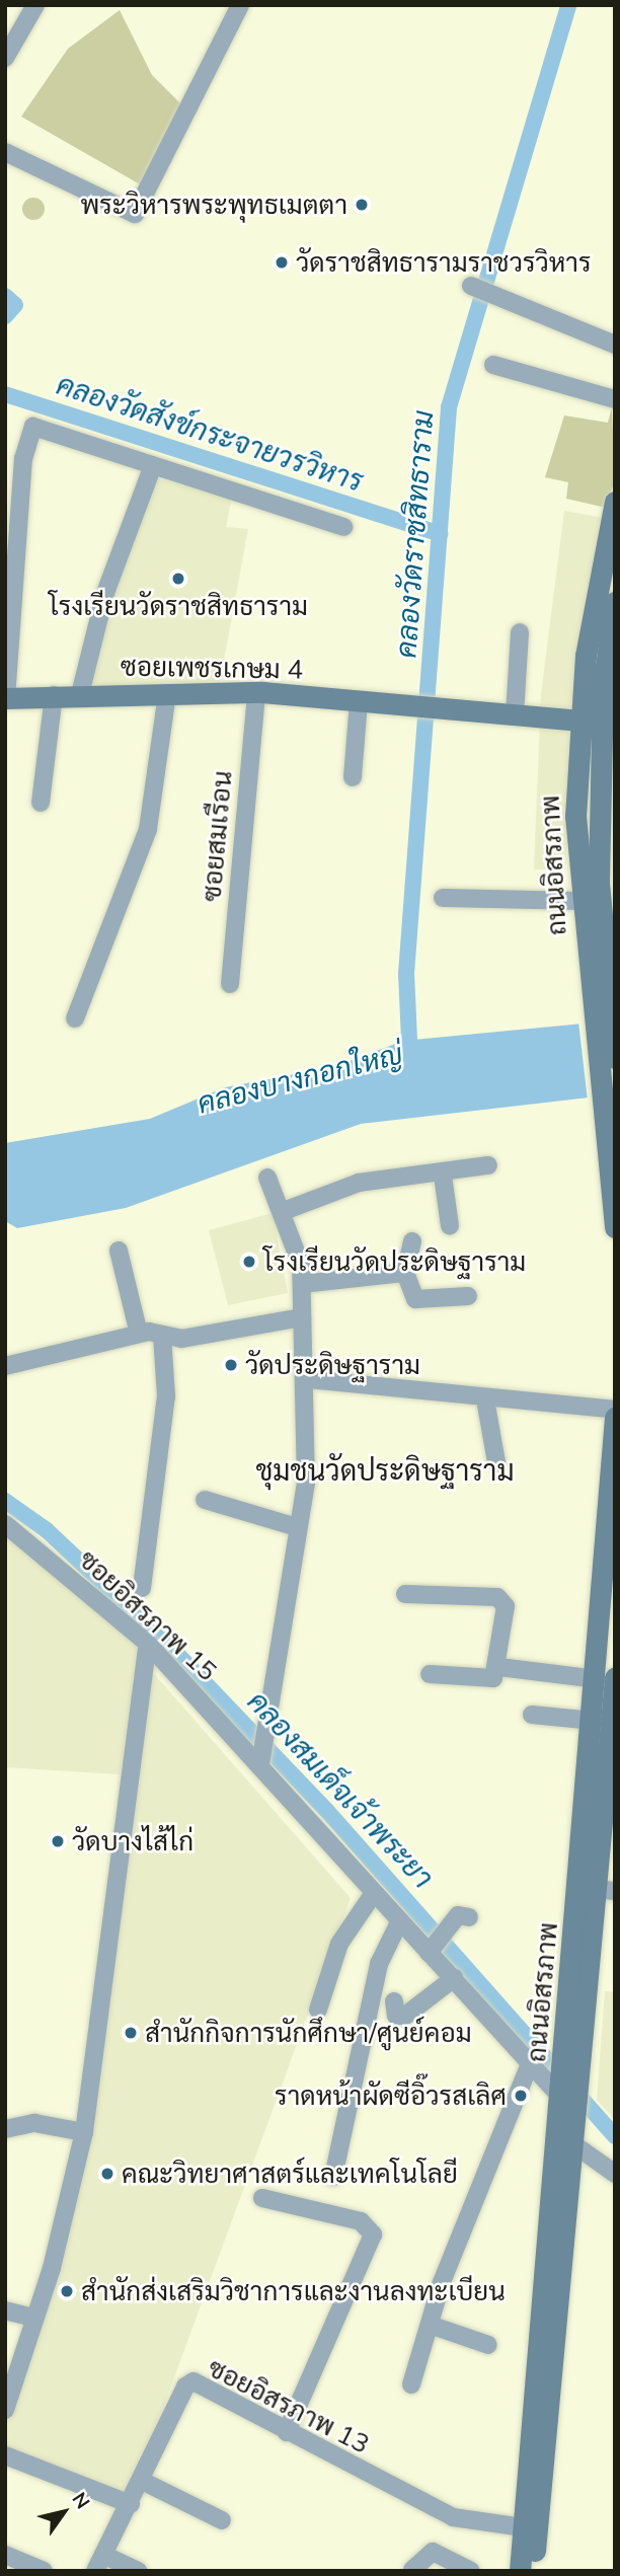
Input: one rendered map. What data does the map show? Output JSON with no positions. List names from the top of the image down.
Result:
{
  "streets": {
    "main road": ["ซอยเพชรเกษม 4", "ถนนอิสรภาพ"],
    "street": ["ซอยสมเรือน", "ซอยอิสรภาพ 15", "ซอยอิสรภาพ 13"]
  },
  "crossings": [
    ["ซอยเพชรเกษม 4", "ซอยสมเรือน"],
    ["ซอยเพชรเกษม 4", "ถนนอิสรภาพ"],
    ["ถนนอิสรภาพ", "ซอยอิสรภาพ 15"],
    ["ถนนอิสรภาพ", "ซอยอิสรภาพ 13"]
  ],
  "districts": ["ชุมชนวัดประดิษฐาราม"],
  "water": [
    "คลองวัดสังข์กระจายวรวิหาร",
    "คลองวัดราชสิทธาราม",
    "คลองบางกอกใหญ่",
    "คลองสมเด็จเจ้าพระยา"
  ],
  "places": [
    "พระวิหารพระพุทธเมตตา",
    "วัดราชสิทธารามราชวรวิหาร",
    "โรงเรียนวัดราชสิทธาราม",
    "โรงเรียนวัดประดิษฐาราม",
    "วัดประดิษฐาราม",
    "วัดบางไส้ไก่",
    "สำนักกิจการนักศึกษา/ศูนย์คอม",
    "ราดหน้าผัดซีอิ๊วรสเลิศ",
    "คณะวิทยาศาสตร์และเทคโนโลยี",
    "สำนักส่งเสริมวิชาการและงานลงทะเบียน"
  ],
  "north": "top right"
}
